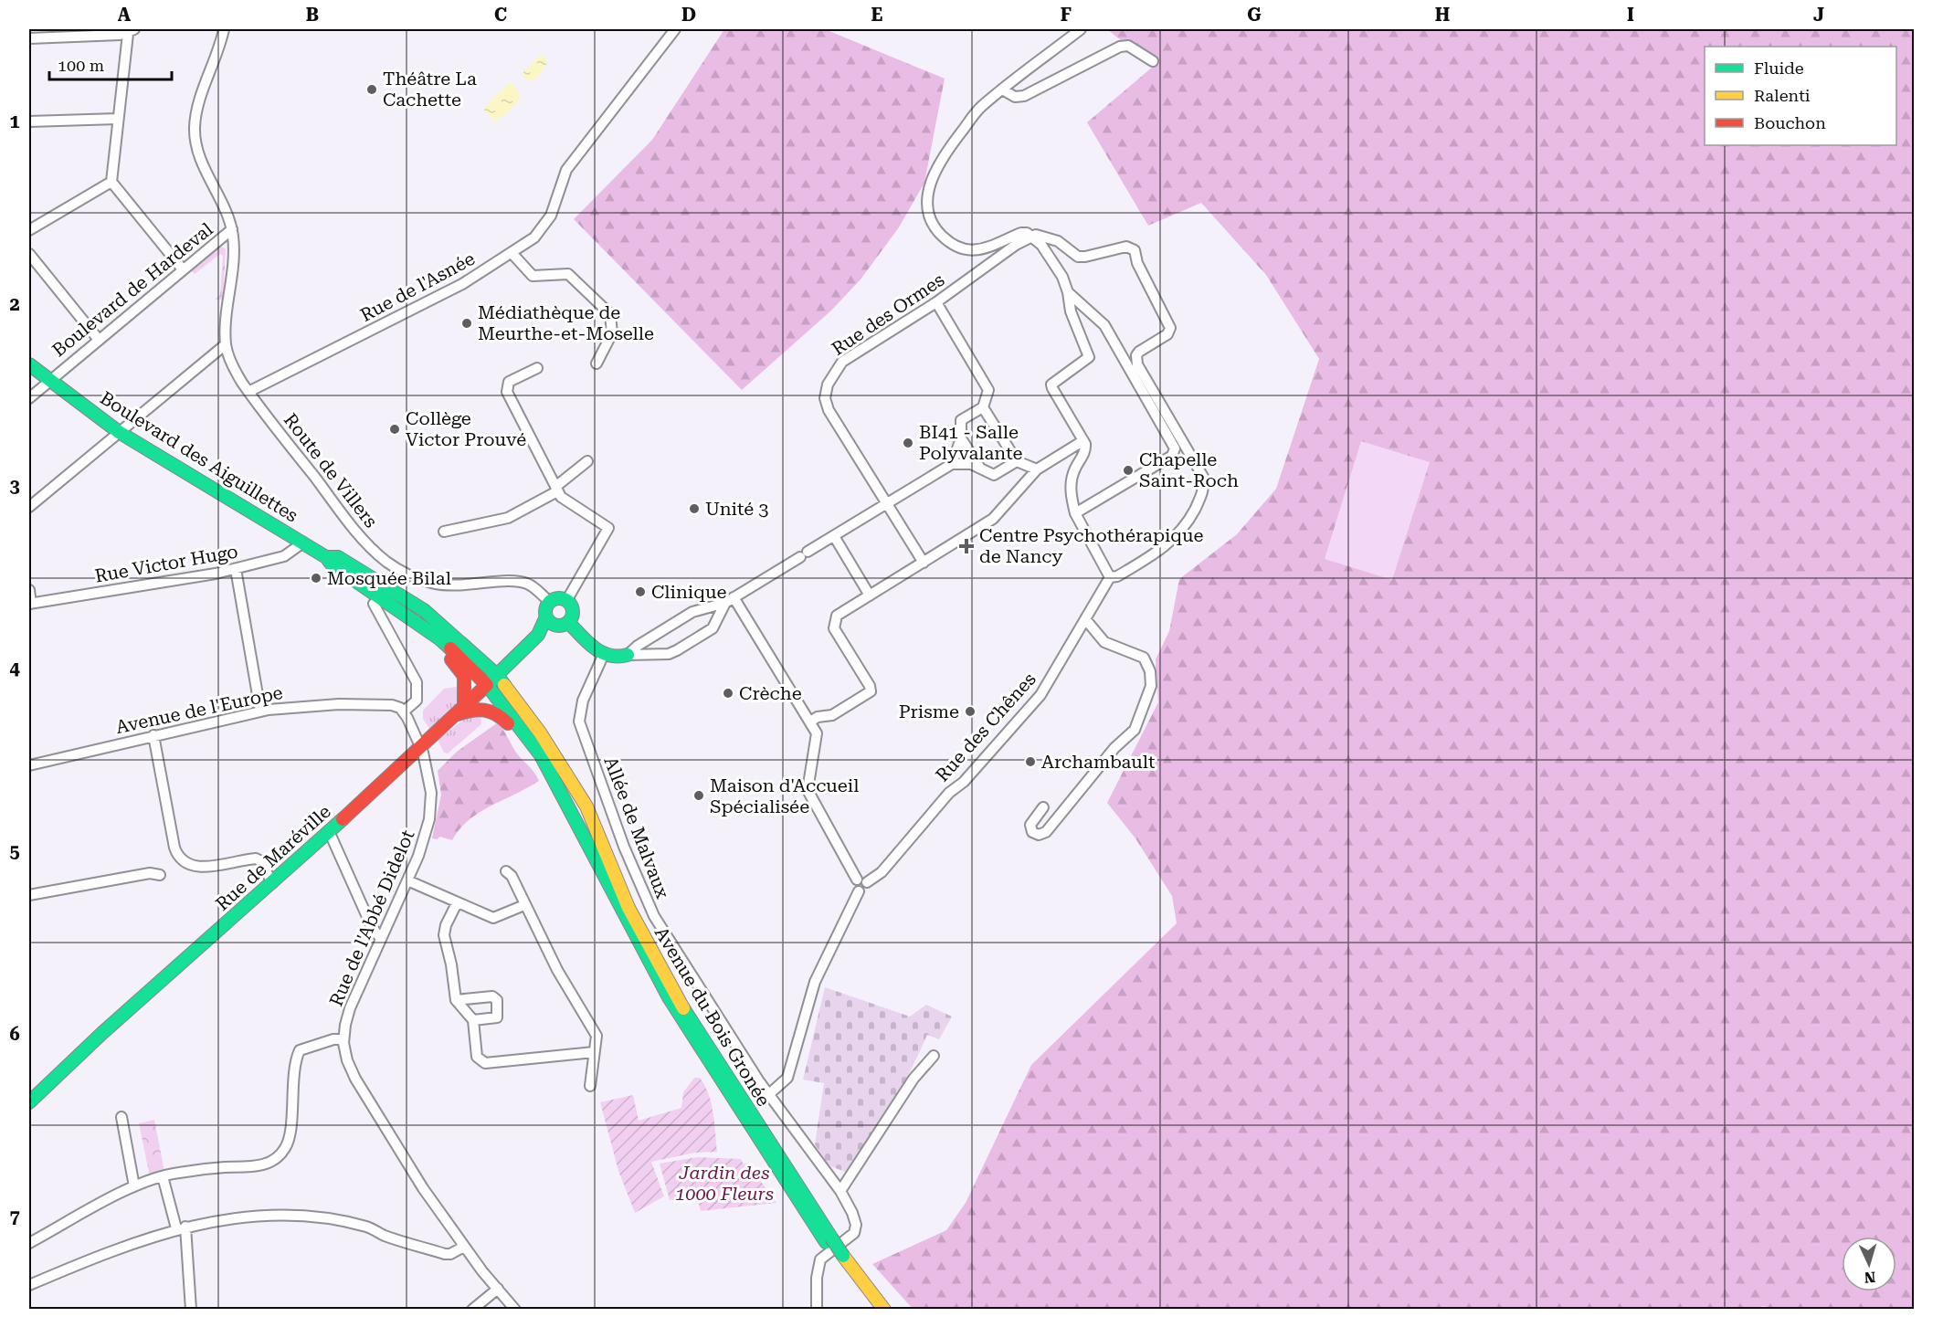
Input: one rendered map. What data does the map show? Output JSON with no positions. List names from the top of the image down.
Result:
{
  "streets": {
    "main road": ["Boulevard des Aiguillettes", "Rue de Maréville", "Avenue du Bois Gronée"],
    "street": [
      "Rue de l'Asnée",
      "Boulevard de Hardeval",
      "Rue des Ormes",
      "Route de Villers",
      "Rue Victor Hugo",
      "Avenue de l'Europe",
      "Rue des Chênes",
      "Allée de Malvaux",
      "Rue de l'Abbé Didelot"
    ]
  },
  "crossings": [
    ["Rue de l'Asnée", "Route de Villers"],
    ["Boulevard de Hardeval", "Boulevard des Aiguillettes"],
    ["Boulevard de Hardeval", "Route de Villers"],
    ["Boulevard des Aiguillettes", "Rue Victor Hugo"],
    ["Boulevard des Aiguillettes", "Rue de Maréville"],
    ["Boulevard des Aiguillettes", "Avenue du Bois Gronée"],
    ["Route de Villers", "Rue de Maréville"],
    ["Rue des Chênes", "Allée de Malvaux"],
    ["Rue de Maréville", "Rue de l'Abbé Didelot"],
    ["Rue de Maréville", "Avenue du Bois Gronée"]
  ],
  "parks": ["Jardin des 1000 Fleurs"],
  "places": {
    "other": [
      "Théâtre La Cachette",
      "Médiathèque de Meurthe-et-Moselle",
      "Collège Victor Prouvé",
      "BI41 - Salle Polyvalante",
      "Chapelle Saint-Roch",
      "Unité 3",
      "Mosquée Bilal",
      "Clinique",
      "Crèche",
      "Prisme",
      "Archambault",
      "Maison d'Accueil Spécialisée"
    ],
    "health": ["Centre Psychothérapique de Nancy"]
  },
  "legend": ["Fluide", "Ralenti", "Bouchon"],
  "scale_bar": "100 m",
  "north": "bottom",
  "grid": {
    "columns": [
      "A",
      "B",
      "C",
      "D",
      "E",
      "F",
      "G",
      "H",
      "I",
      "J"
    ],
    "rows": [
      "1",
      "2",
      "3",
      "4",
      "5",
      "6",
      "7"
    ]
  }
}
